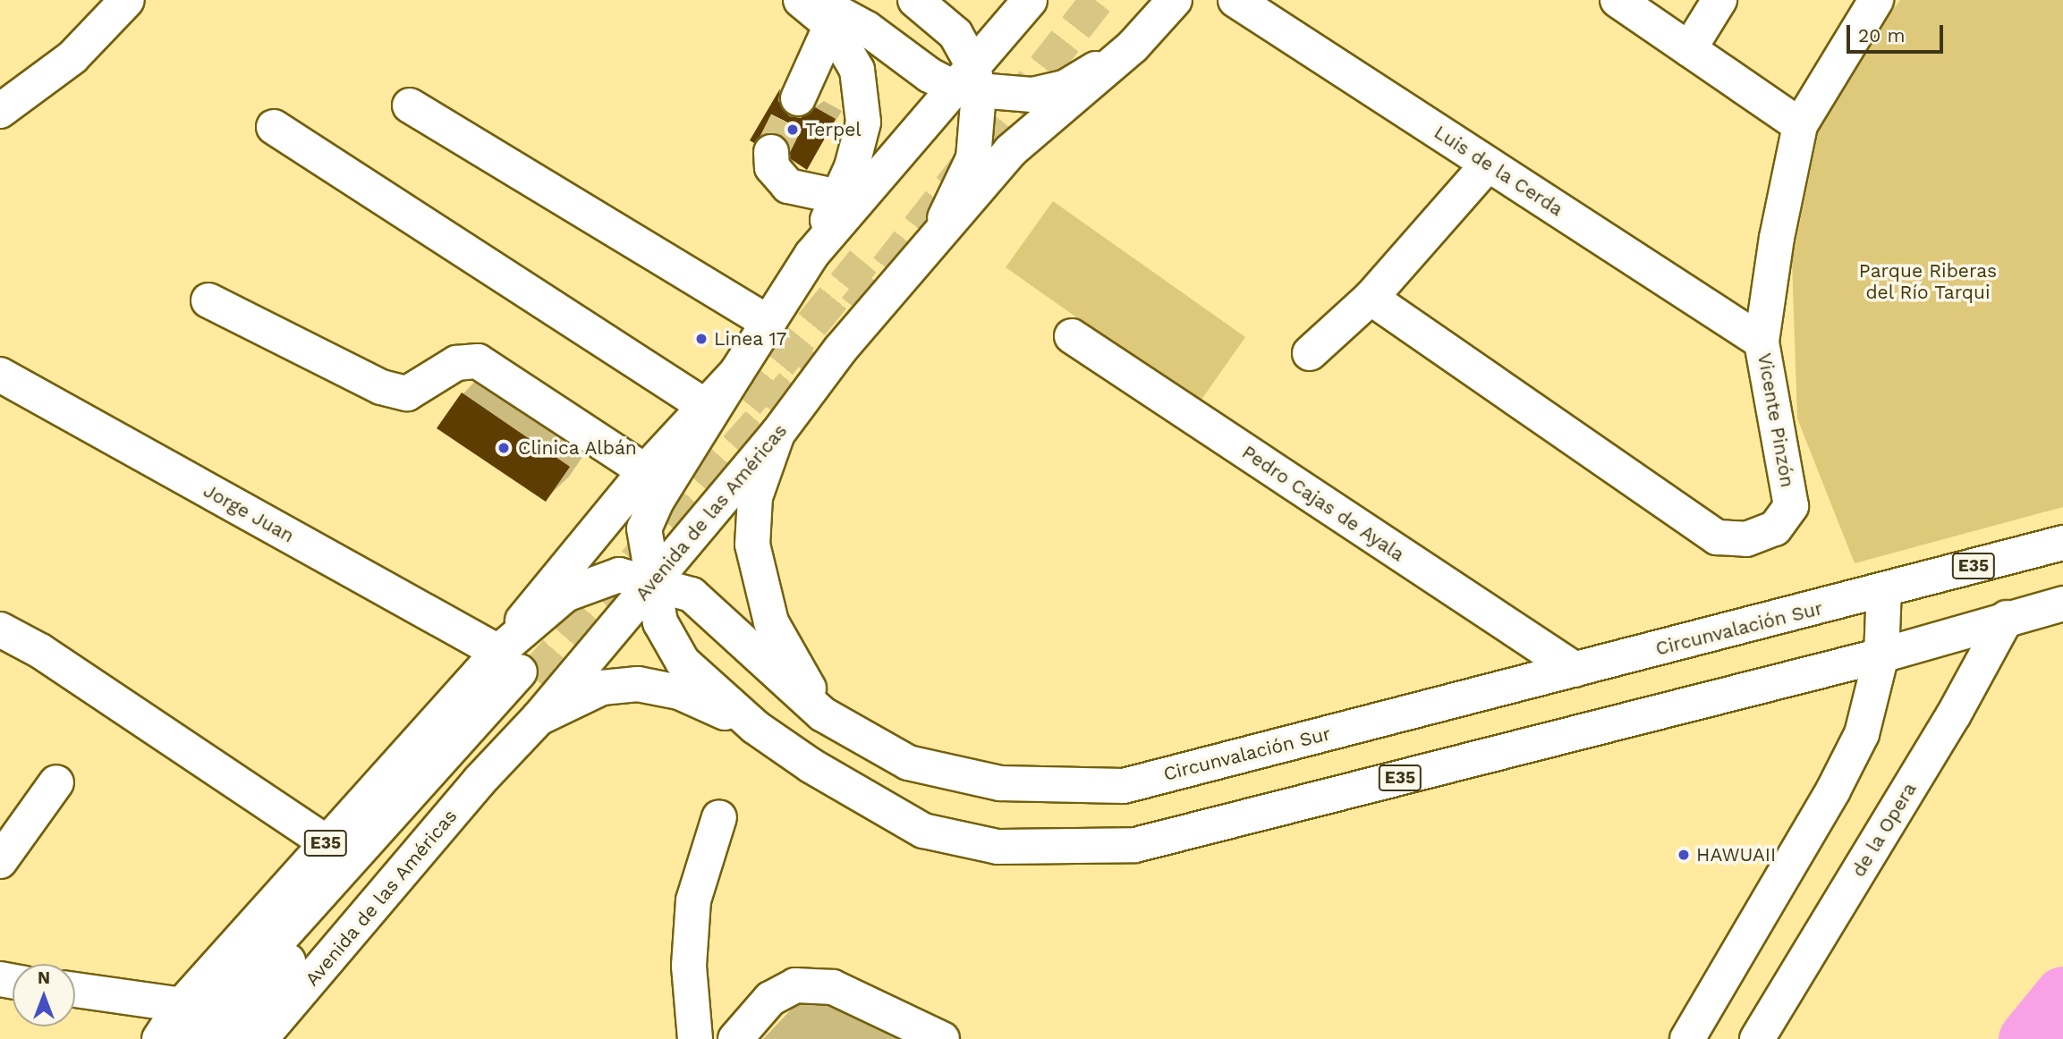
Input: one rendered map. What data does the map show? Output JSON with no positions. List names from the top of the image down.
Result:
{
  "streets": {
    "main road": [
      "Luis de la Cerda",
      "Vicente Pinzón",
      "Pedro Cajas de Ayala",
      "Avenida de las Américas",
      "Jorge Juan",
      "E35",
      "Circunvalación Sur",
      "de la Opera"
    ]
  },
  "crossings": [
    ["Luis de la Cerda", "Vicente Pinzón"],
    ["Pedro Cajas de Ayala", "Circunvalación Sur"],
    ["Avenida de las Américas", "Jorge Juan"],
    ["Avenida de las Américas", "E35"],
    ["Avenida de las Américas", "Circunvalación Sur"],
    ["Jorge Juan", "Circunvalación Sur"],
    ["E35", "de la Opera"]
  ],
  "parks": ["Parque Riberas del Río Tarqui"],
  "places": [
    "Terpel",
    "Linea 17",
    "Clinica Albán",
    "HAWUAII"
  ],
  "scale_bar": "20 m",
  "north": "top"
}
